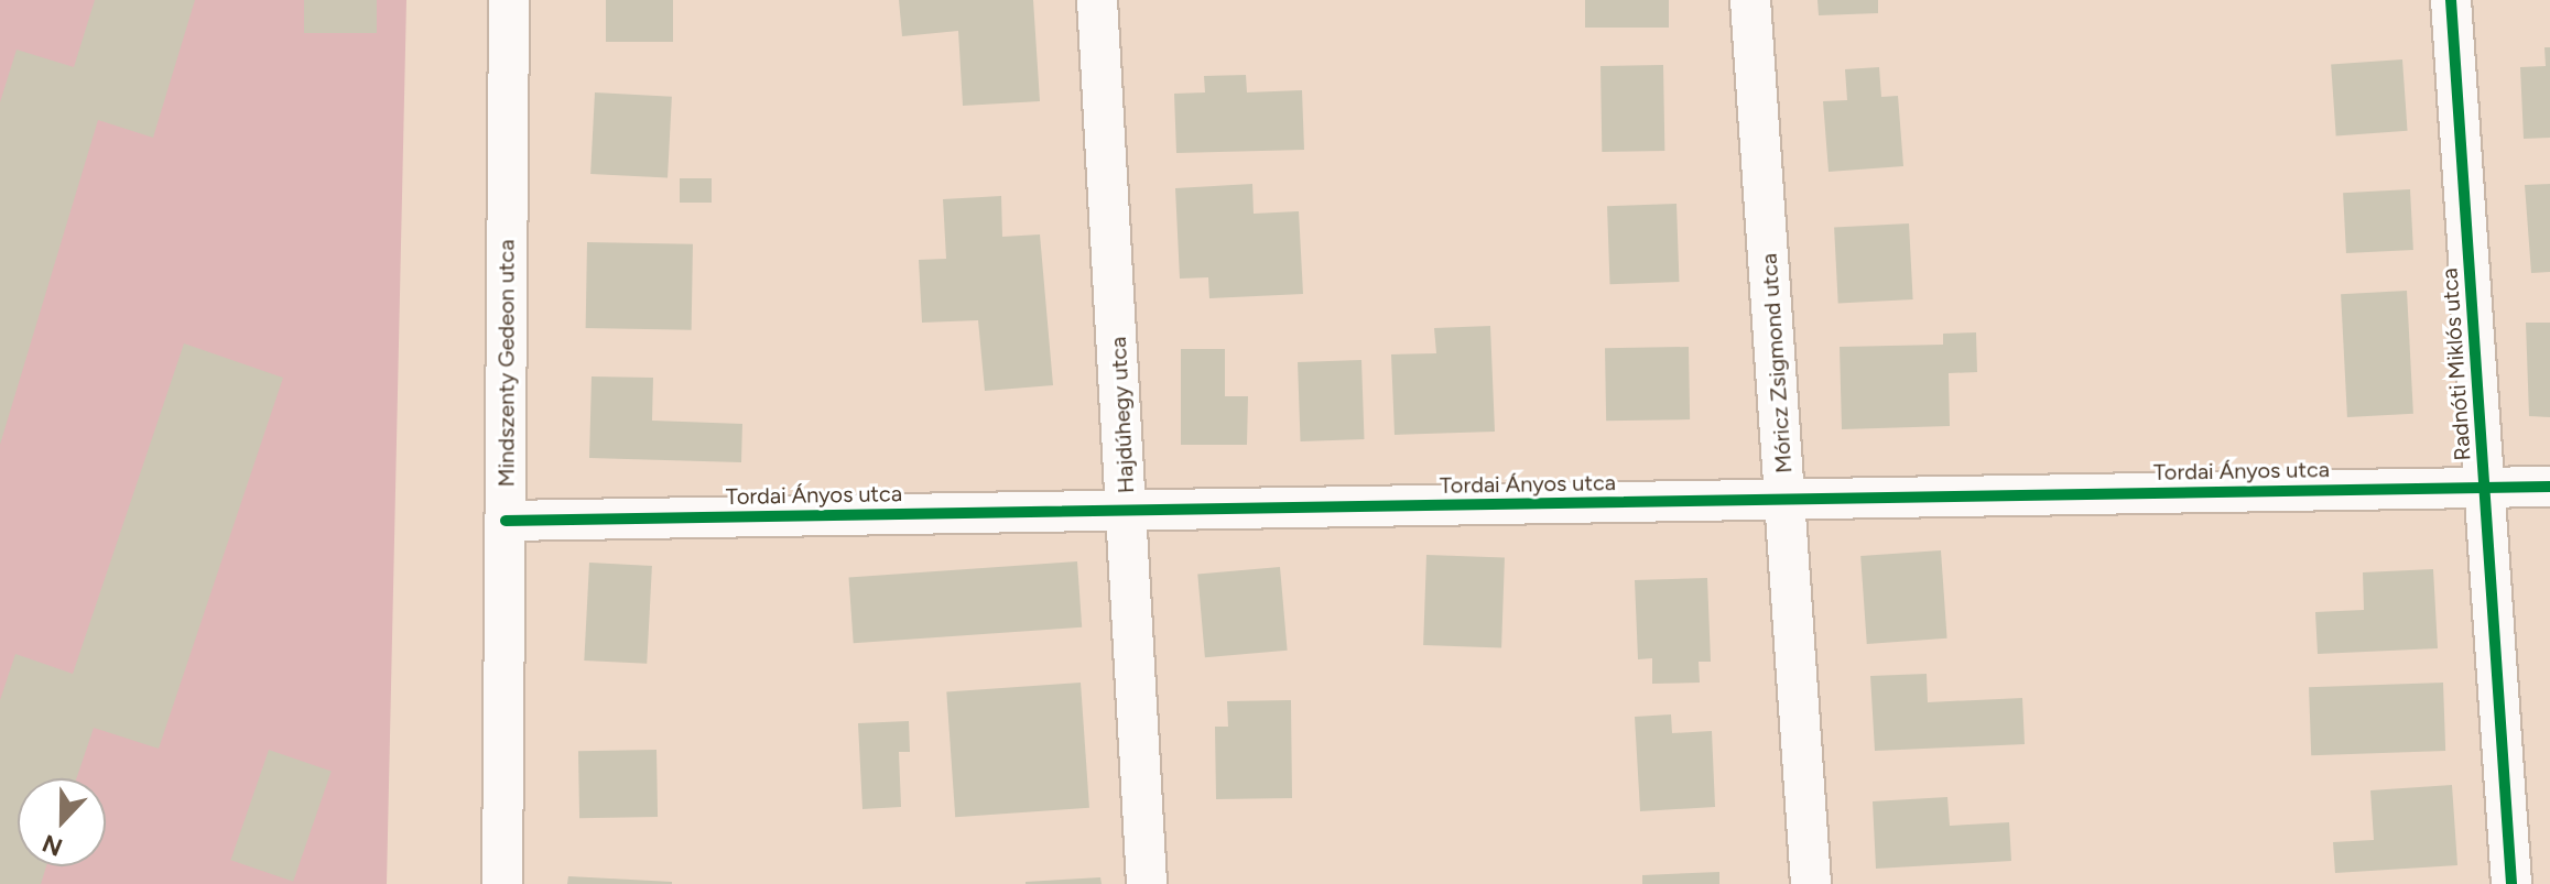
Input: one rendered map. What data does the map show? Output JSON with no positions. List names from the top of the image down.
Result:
{
  "streets": {
    "street": [
      "Mindszenty Gedeon utca",
      "Móricz Zsigmond utca",
      "Radnóti Miklós utca",
      "Hajdúhegy utca",
      "Tordai Ányos utca"
    ]
  },
  "crossings": [
    ["Mindszenty Gedeon utca", "Tordai Ányos utca"],
    ["Móricz Zsigmond utca", "Tordai Ányos utca"],
    ["Radnóti Miklós utca", "Tordai Ányos utca"],
    ["Hajdúhegy utca", "Tordai Ányos utca"]
  ],
  "north": "bottom"
}
